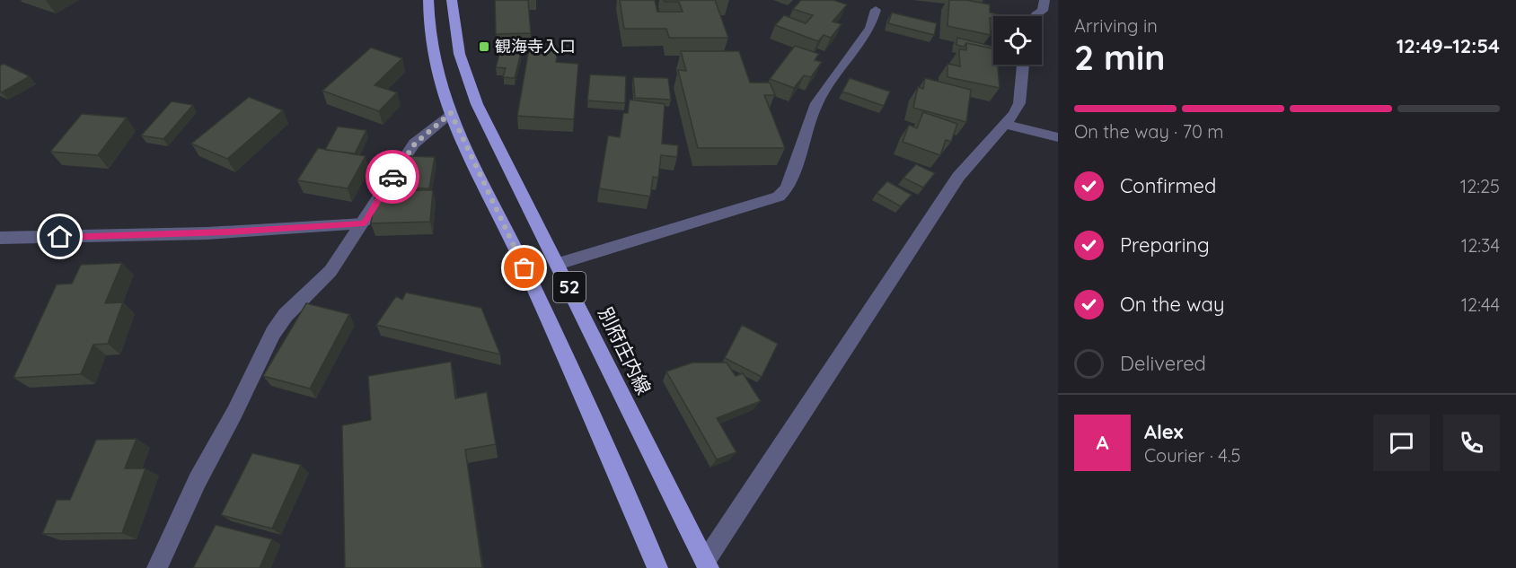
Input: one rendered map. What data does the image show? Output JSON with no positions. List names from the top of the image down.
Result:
{
  "streets": {
    "main road": ["52", "別府庄内線"]
  },
  "places": {
    "transit": ["観海寺入口"]
  },
  "page": {
    "heading": ["2 min", "Arriving in", "12:49–12:54"],
    "panel": ["Alex", "Courier · 4.5"],
    "bar": "On the way · 70 m",
    "list": [
      ["Confirmed", "12:25"],
      ["Preparing", "12:34"],
      ["On the way", "12:44"],
      "Delivered"
    ],
    "round": "A"
  }
}
